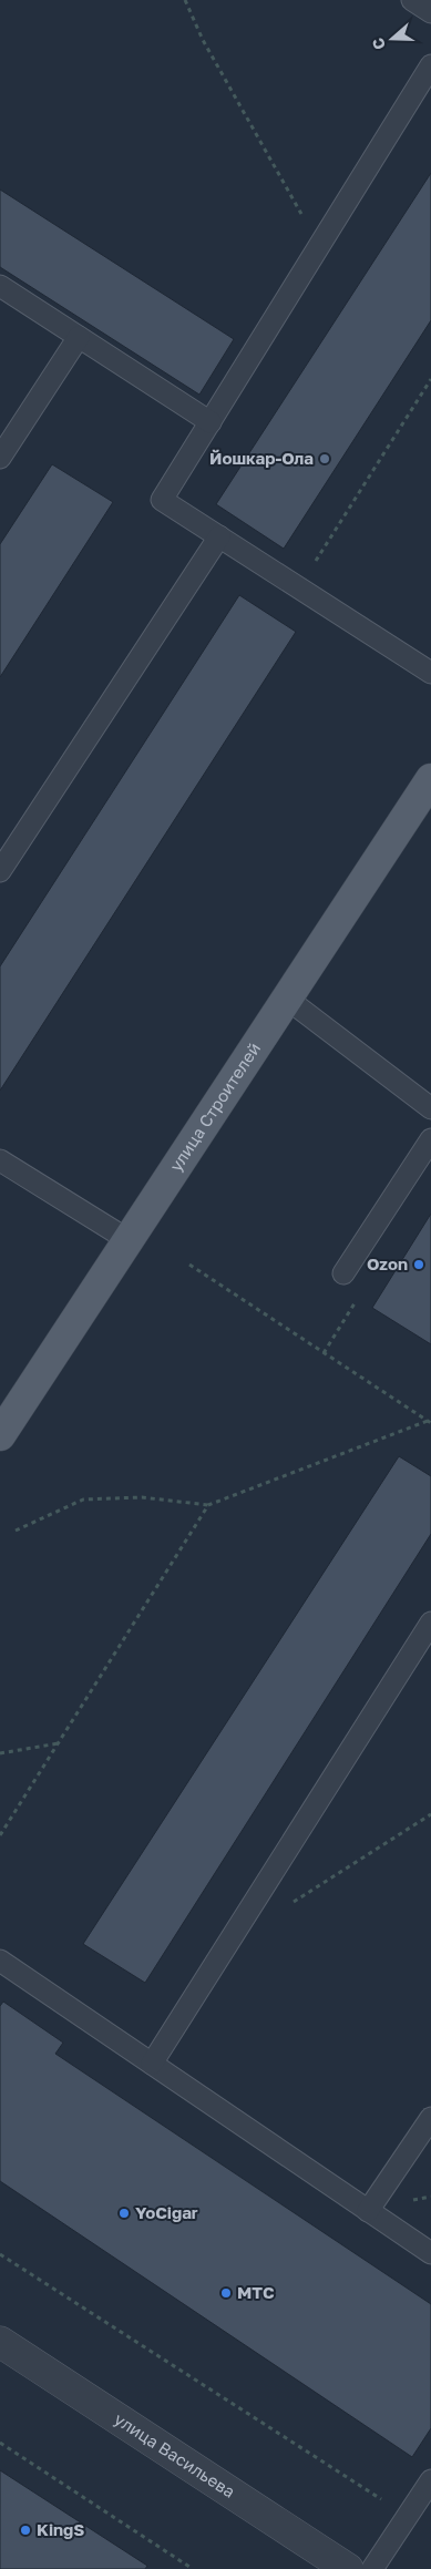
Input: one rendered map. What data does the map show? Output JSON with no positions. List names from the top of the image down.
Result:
{
  "streets": {
    "main road": ["улица Строителей"],
    "street": ["улица Васильева"]
  },
  "places": [
    "Йошкар-Ола",
    "Ozon",
    "YoCigar",
    "МТС",
    "KingS"
  ],
  "north": "left"
}
